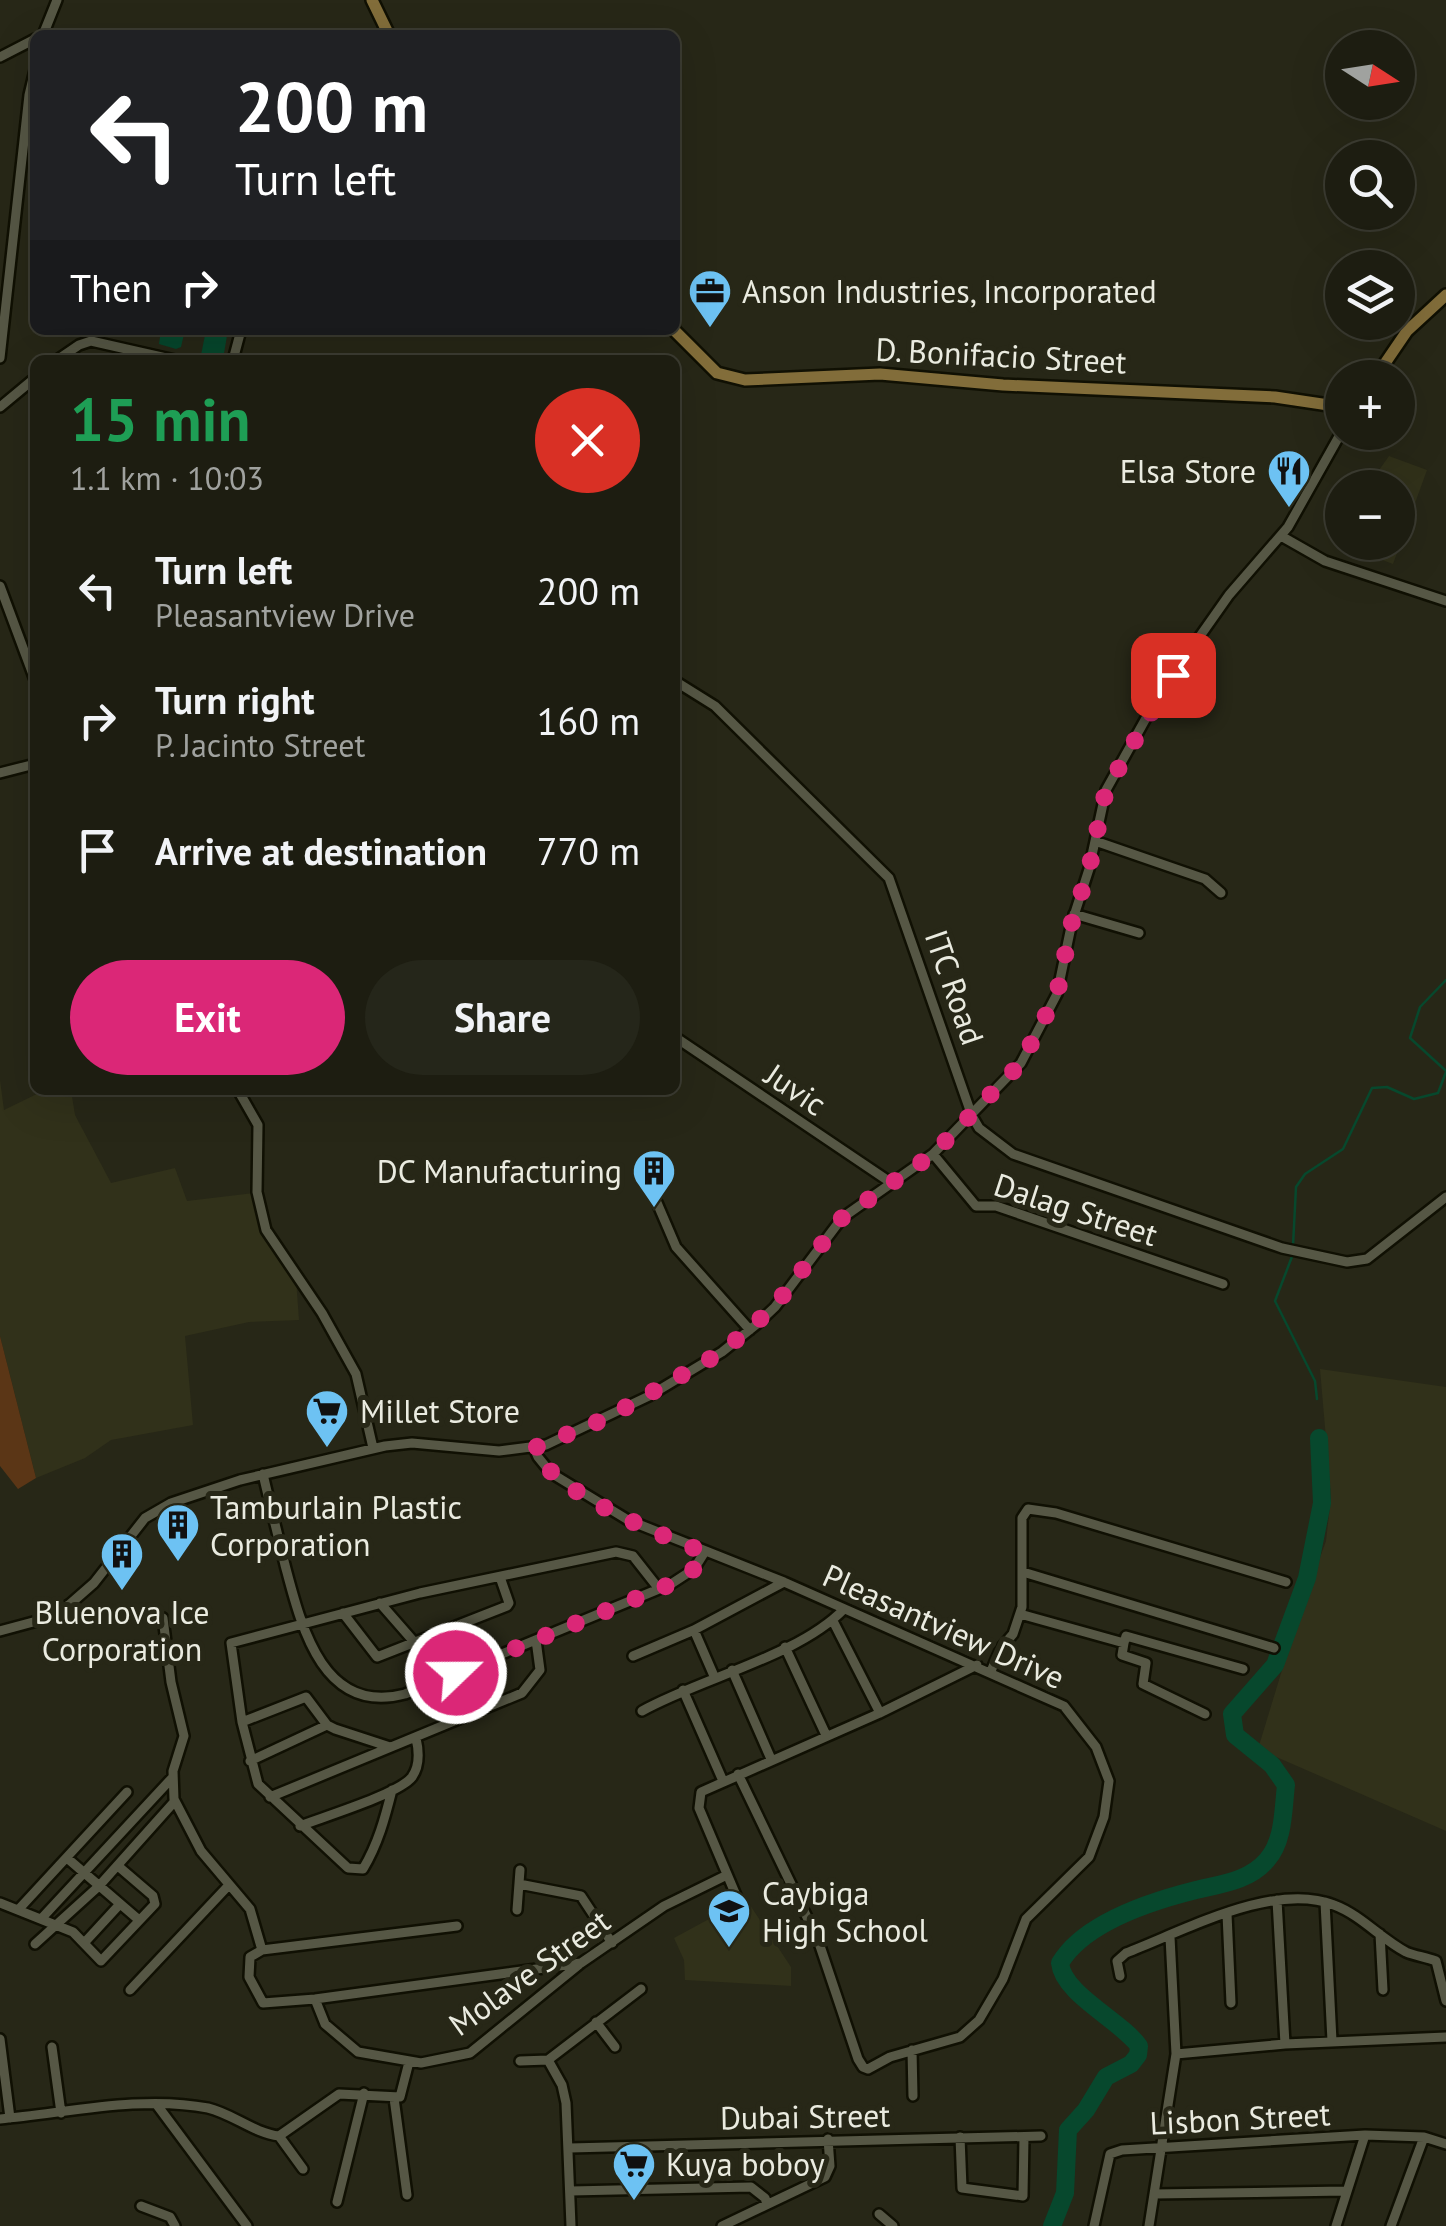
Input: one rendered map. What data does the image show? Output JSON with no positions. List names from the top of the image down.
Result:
{
  "streets": {
    "main road": ["D. Bonifacio Street"],
    "street": [
      "ITC Road",
      "Juvic",
      "Dalag Street",
      "Pleasantview Drive",
      "Molave Street",
      "Dubai Street",
      "Lisbon Street"
    ]
  },
  "places": {
    "office": ["Anson Industries, Incorporated"],
    "restaurant": ["Elsa Store"],
    "building": ["DC Manufacturing", "Tamburlain Plastic Corporation", "Bluenova Ice Corporation"],
    "supermarket": ["Millet Store", "Kuya boboy"],
    "school or university": ["Caybiga High School"]
  },
  "north": "right",
  "page": {
    "map_buttons": ["+", "−"],
    "turn": ["200 m", "Turn left"],
    "then": "Then",
    "heading": ["15 min", "1.1 km · 10:03"],
    "list": [
      {
        "name": "Turn left",
        "note": "Pleasantview Drive",
        "value": "200 m"
      },
      {
        "name": "Turn right",
        "note": "P. Jacinto Street",
        "value": "160 m"
      },
      {
        "name": "Arrive at destination",
        "value": "770 m"
      }
    ],
    "buttons": ["Exit", "Share"]
  }
}
